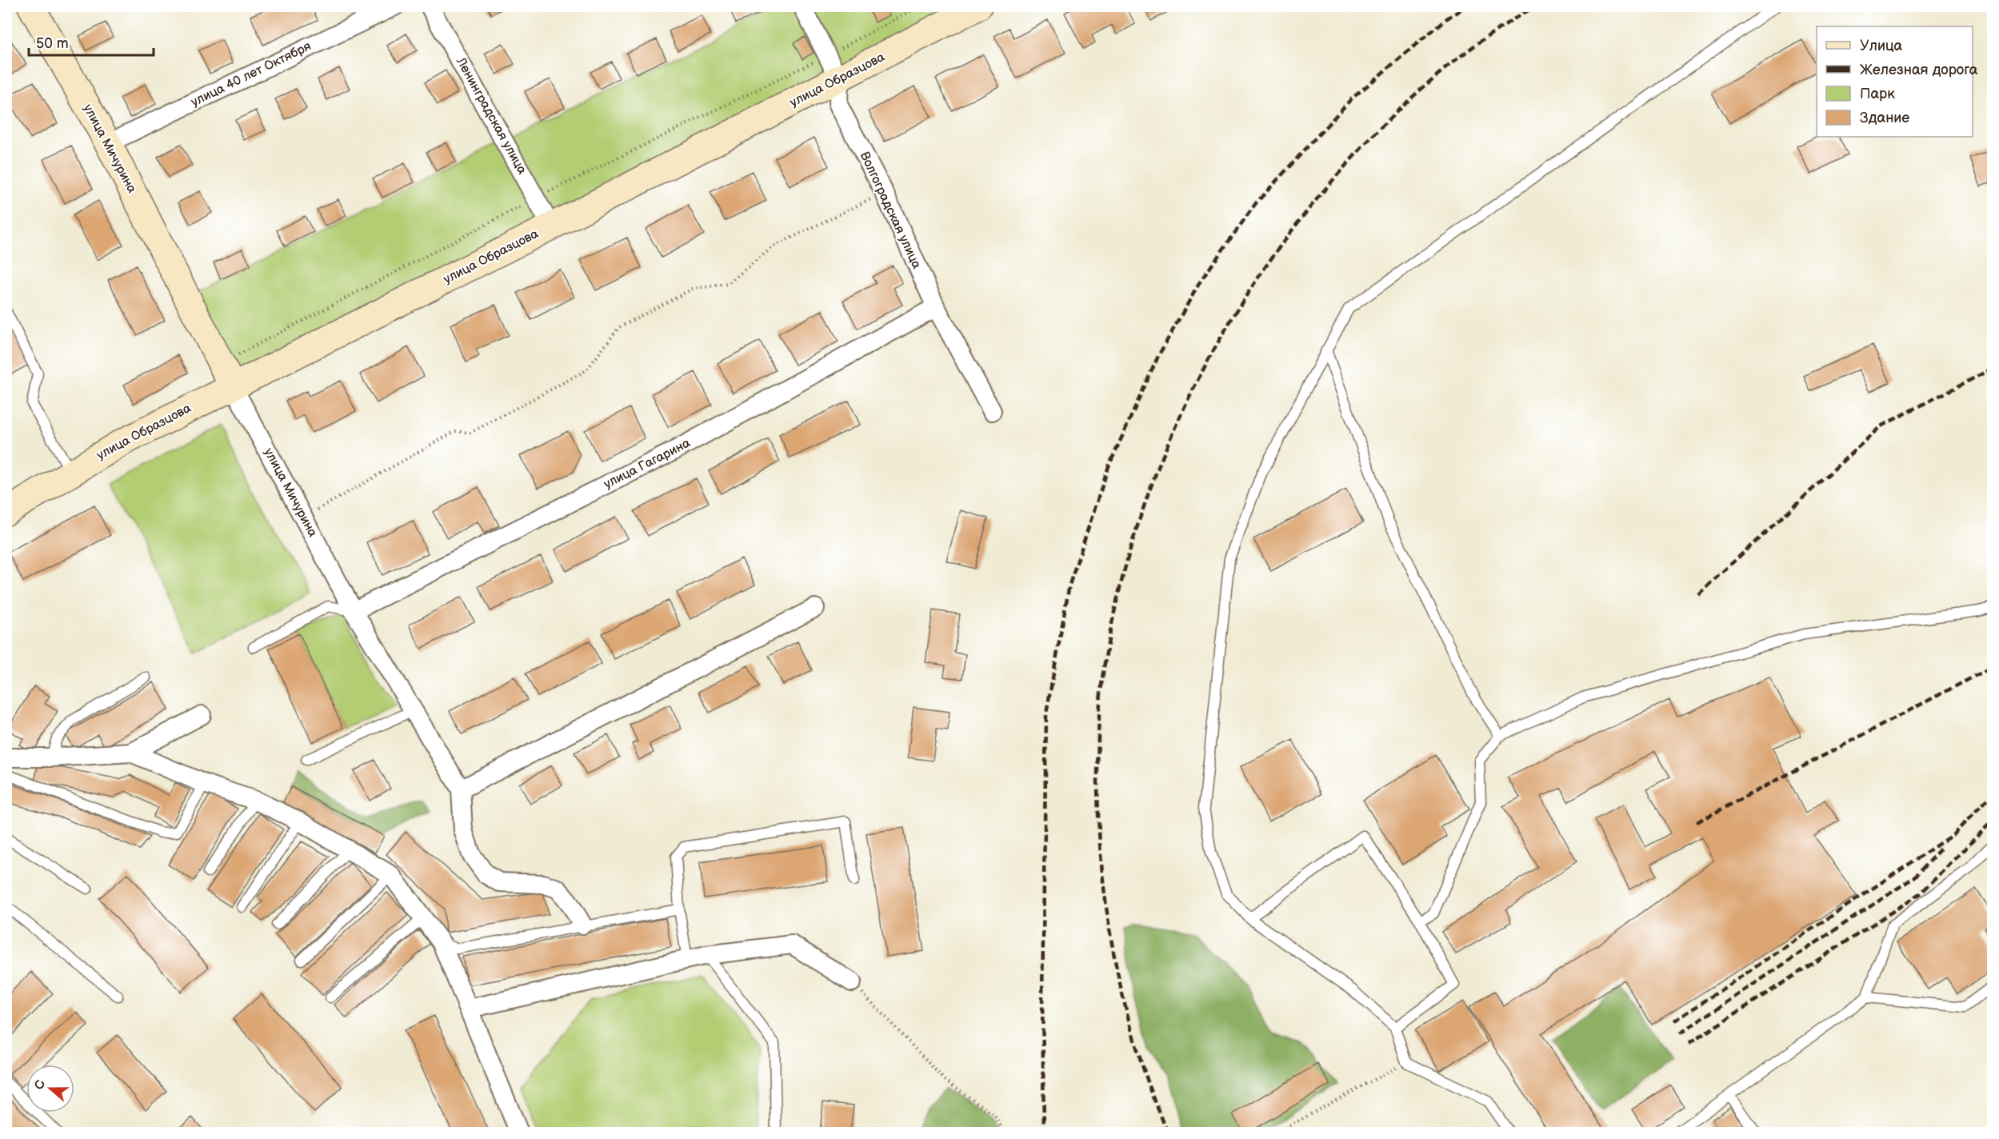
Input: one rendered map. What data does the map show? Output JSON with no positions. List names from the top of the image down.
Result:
{
  "streets": {
    "street": [
      "улица 40 лет Октября",
      "улица Образцова",
      "Ленинградская улица",
      "улица Мичурина",
      "Волгоградская улица",
      "улица Гагарина"
    ]
  },
  "crossings": [
    ["улица 40 лет Октября", "улица Мичурина"],
    ["улица Образцова", "Ленинградская улица"],
    ["улица Образцова", "улица Мичурина"],
    ["улица Образцова", "Волгоградская улица"],
    ["улица Мичурина", "улица Гагарина"],
    ["Волгоградская улица", "улица Гагарина"]
  ],
  "legend": [
    "Улица",
    "Железная дорога",
    "Парк",
    "Здание"
  ],
  "scale_bar": "50 m",
  "north": "left"
}
